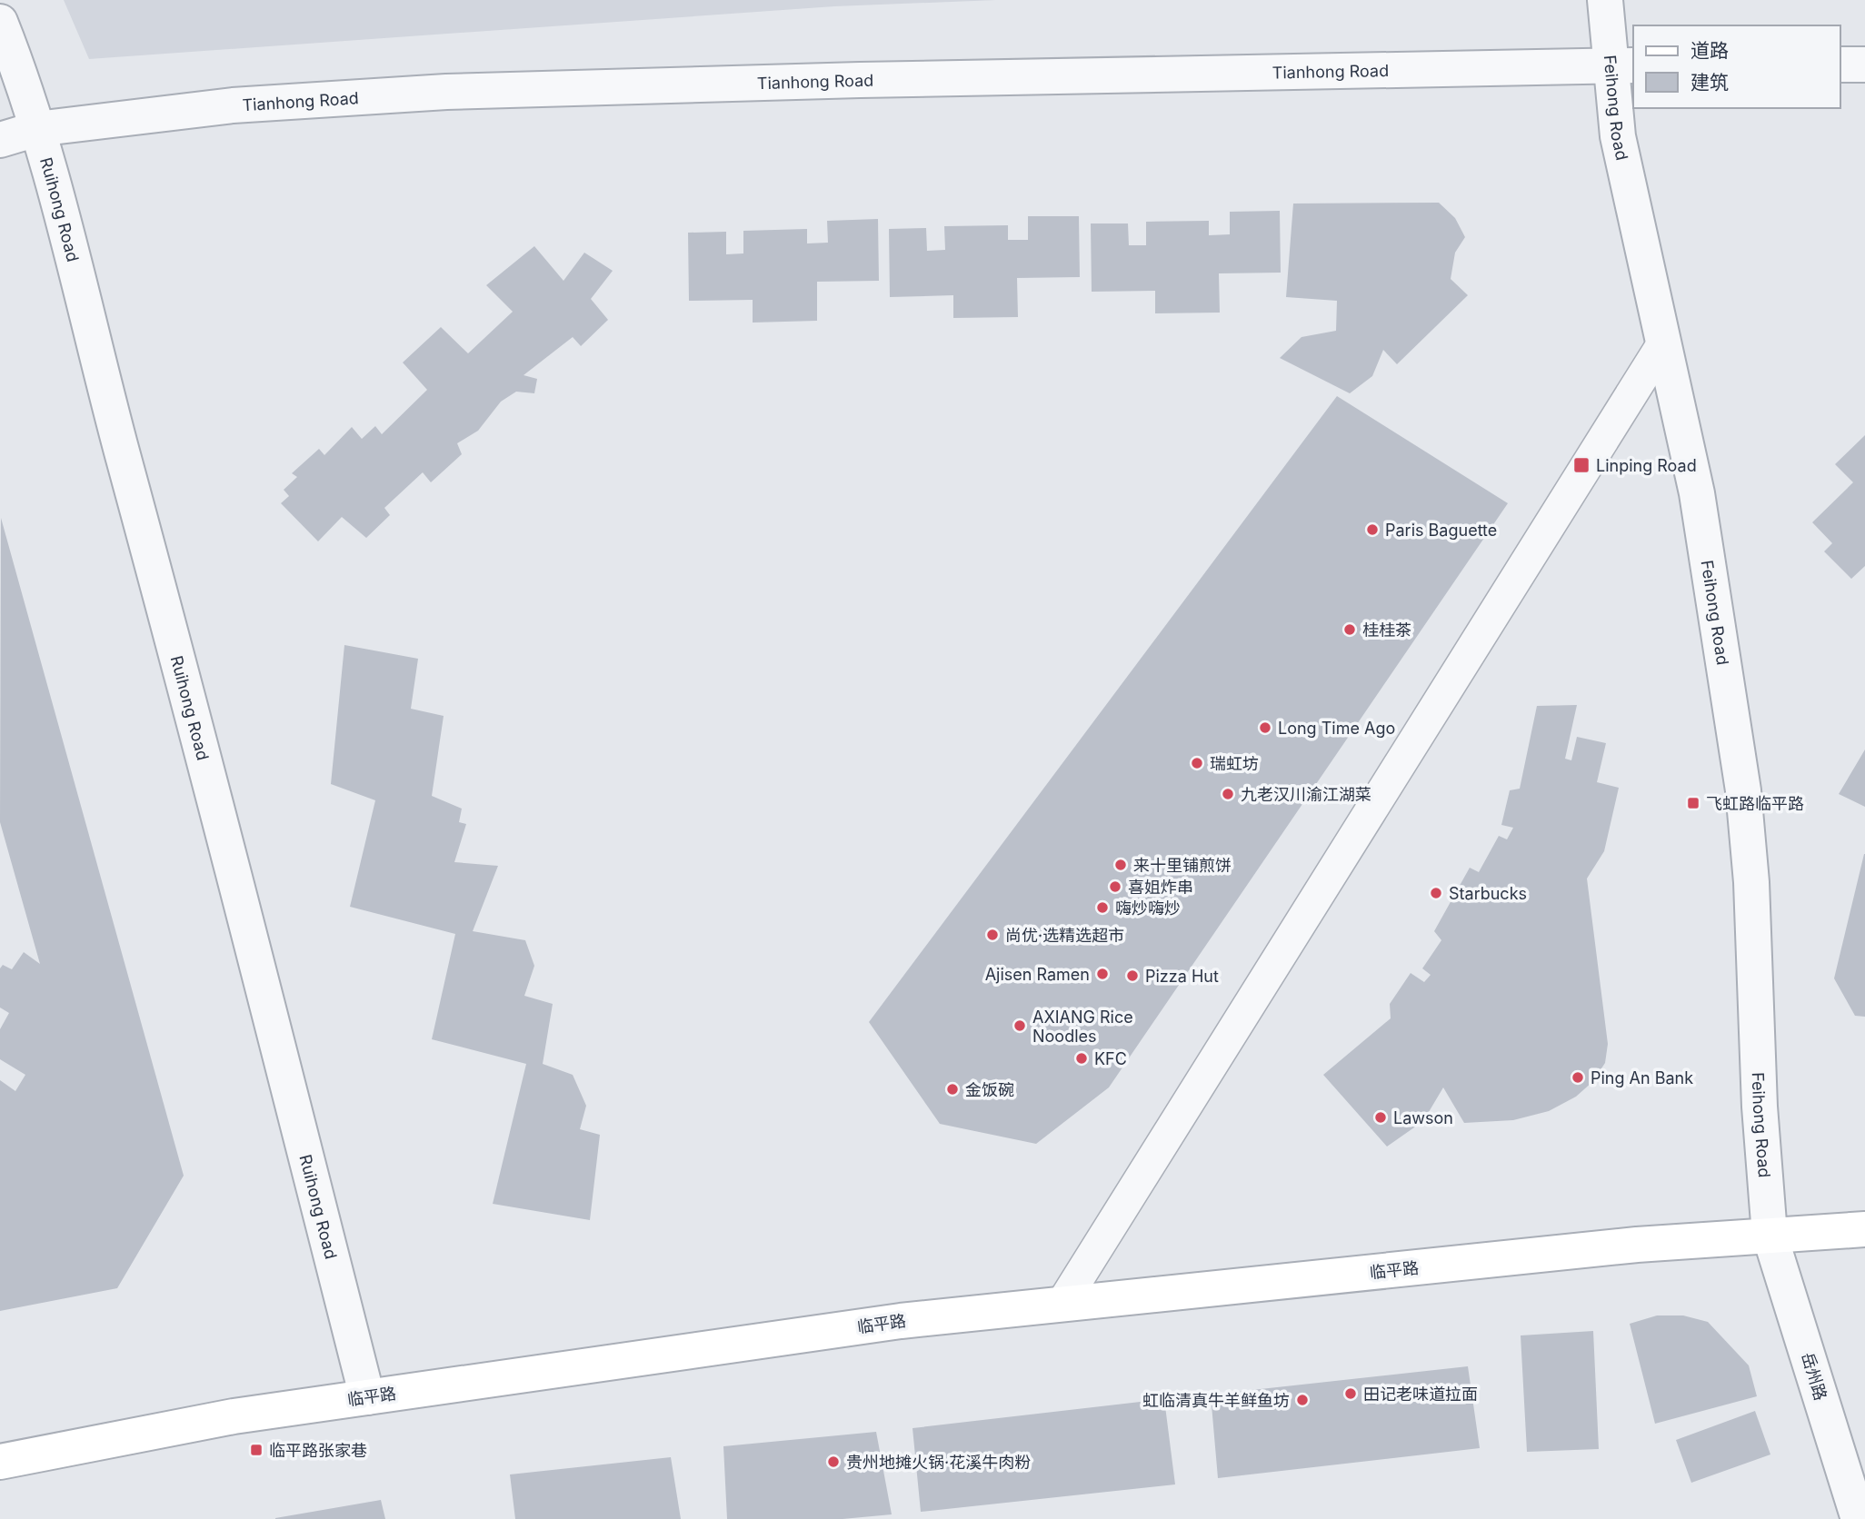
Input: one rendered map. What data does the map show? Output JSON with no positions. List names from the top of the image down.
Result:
{
  "streets": {
    "main road": ["临平路"],
    "street": [
      "Tianhong Road",
      "Feihong Road",
      "Ruihong Road",
      "岳州路"
    ]
  },
  "crossings": [
    ["Tianhong Road", "Feihong Road"],
    ["Tianhong Road", "Ruihong Road"],
    ["Feihong Road", "临平路"],
    ["Feihong Road", "岳州路"],
    ["Ruihong Road", "临平路"],
    ["临平路", "岳州路"]
  ],
  "places": {
    "transit": ["Linping Road", "飞虹路临平路", "临平路张家巷"],
    "other": [
      "Paris Baguette",
      "桂桂茶",
      "Long Time Ago",
      "瑞虹坊",
      "九老汉川渝江湖菜",
      "来十里铺煎饼",
      "喜姐炸串",
      "Starbucks",
      "嗨炒嗨炒",
      "尚优·选精选超市",
      "Ajisen Ramen",
      "Pizza Hut",
      "AXIANG Rice Noodles",
      "KFC",
      "Ping An Bank",
      "金饭碗",
      "Lawson",
      "田记老味道拉面",
      "虹临清真牛羊鲜鱼坊",
      "贵州地摊火锅·花溪牛肉粉"
    ]
  },
  "legend": ["道路", "建筑"]
}
